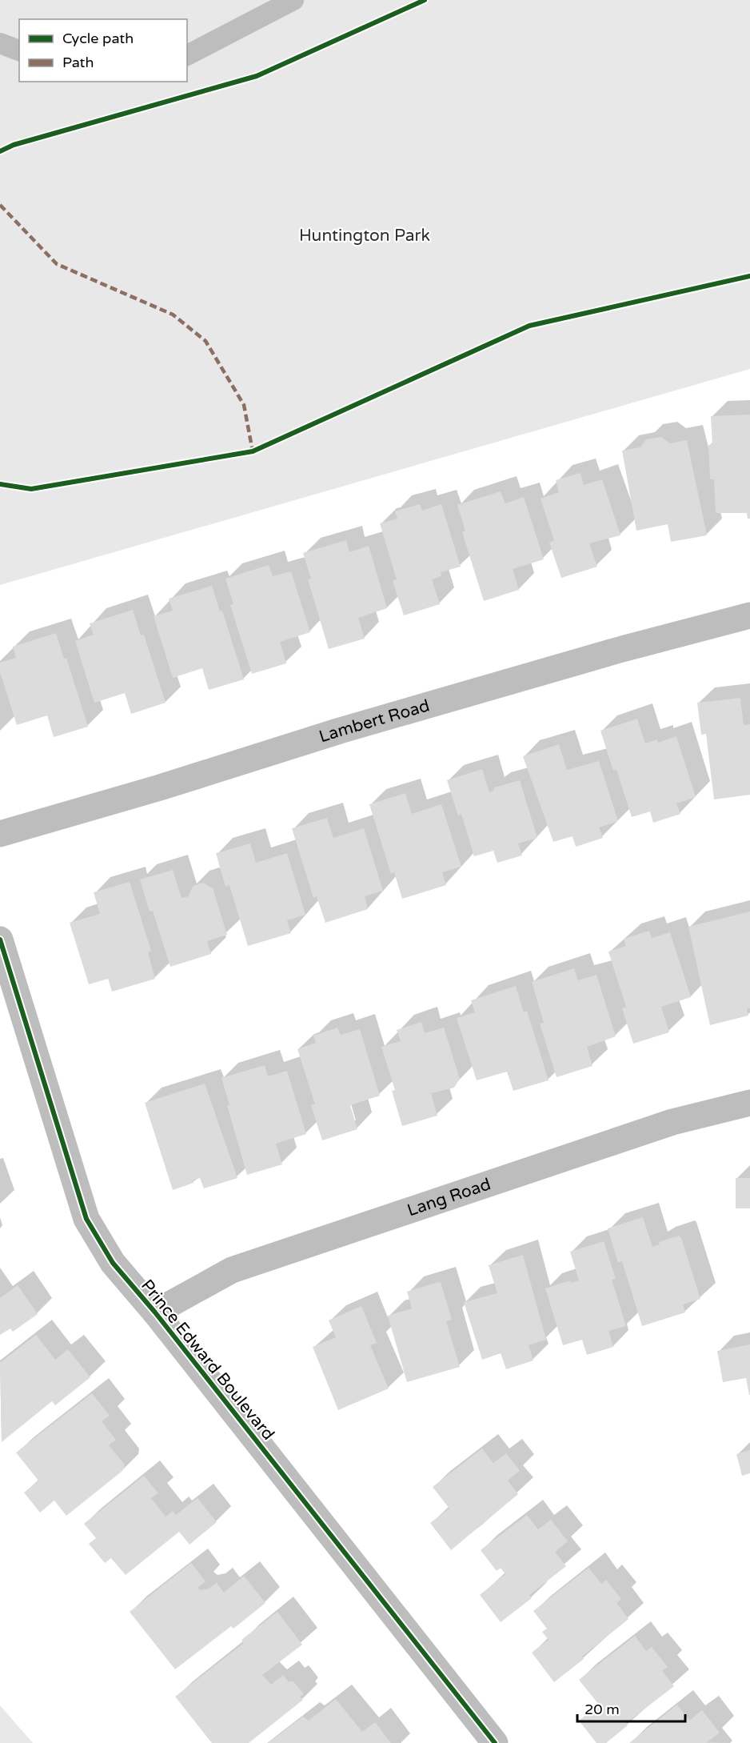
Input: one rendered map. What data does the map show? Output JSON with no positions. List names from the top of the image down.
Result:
{
  "streets": {
    "street": ["Lambert Road", "Lang Road", "Prince Edward Boulevard"]
  },
  "crossings": [
    ["Lang Road", "Prince Edward Boulevard"]
  ],
  "parks": ["Huntington Park"],
  "legend": ["Cycle path", "Path"],
  "scale_bar": "20 m"
}
